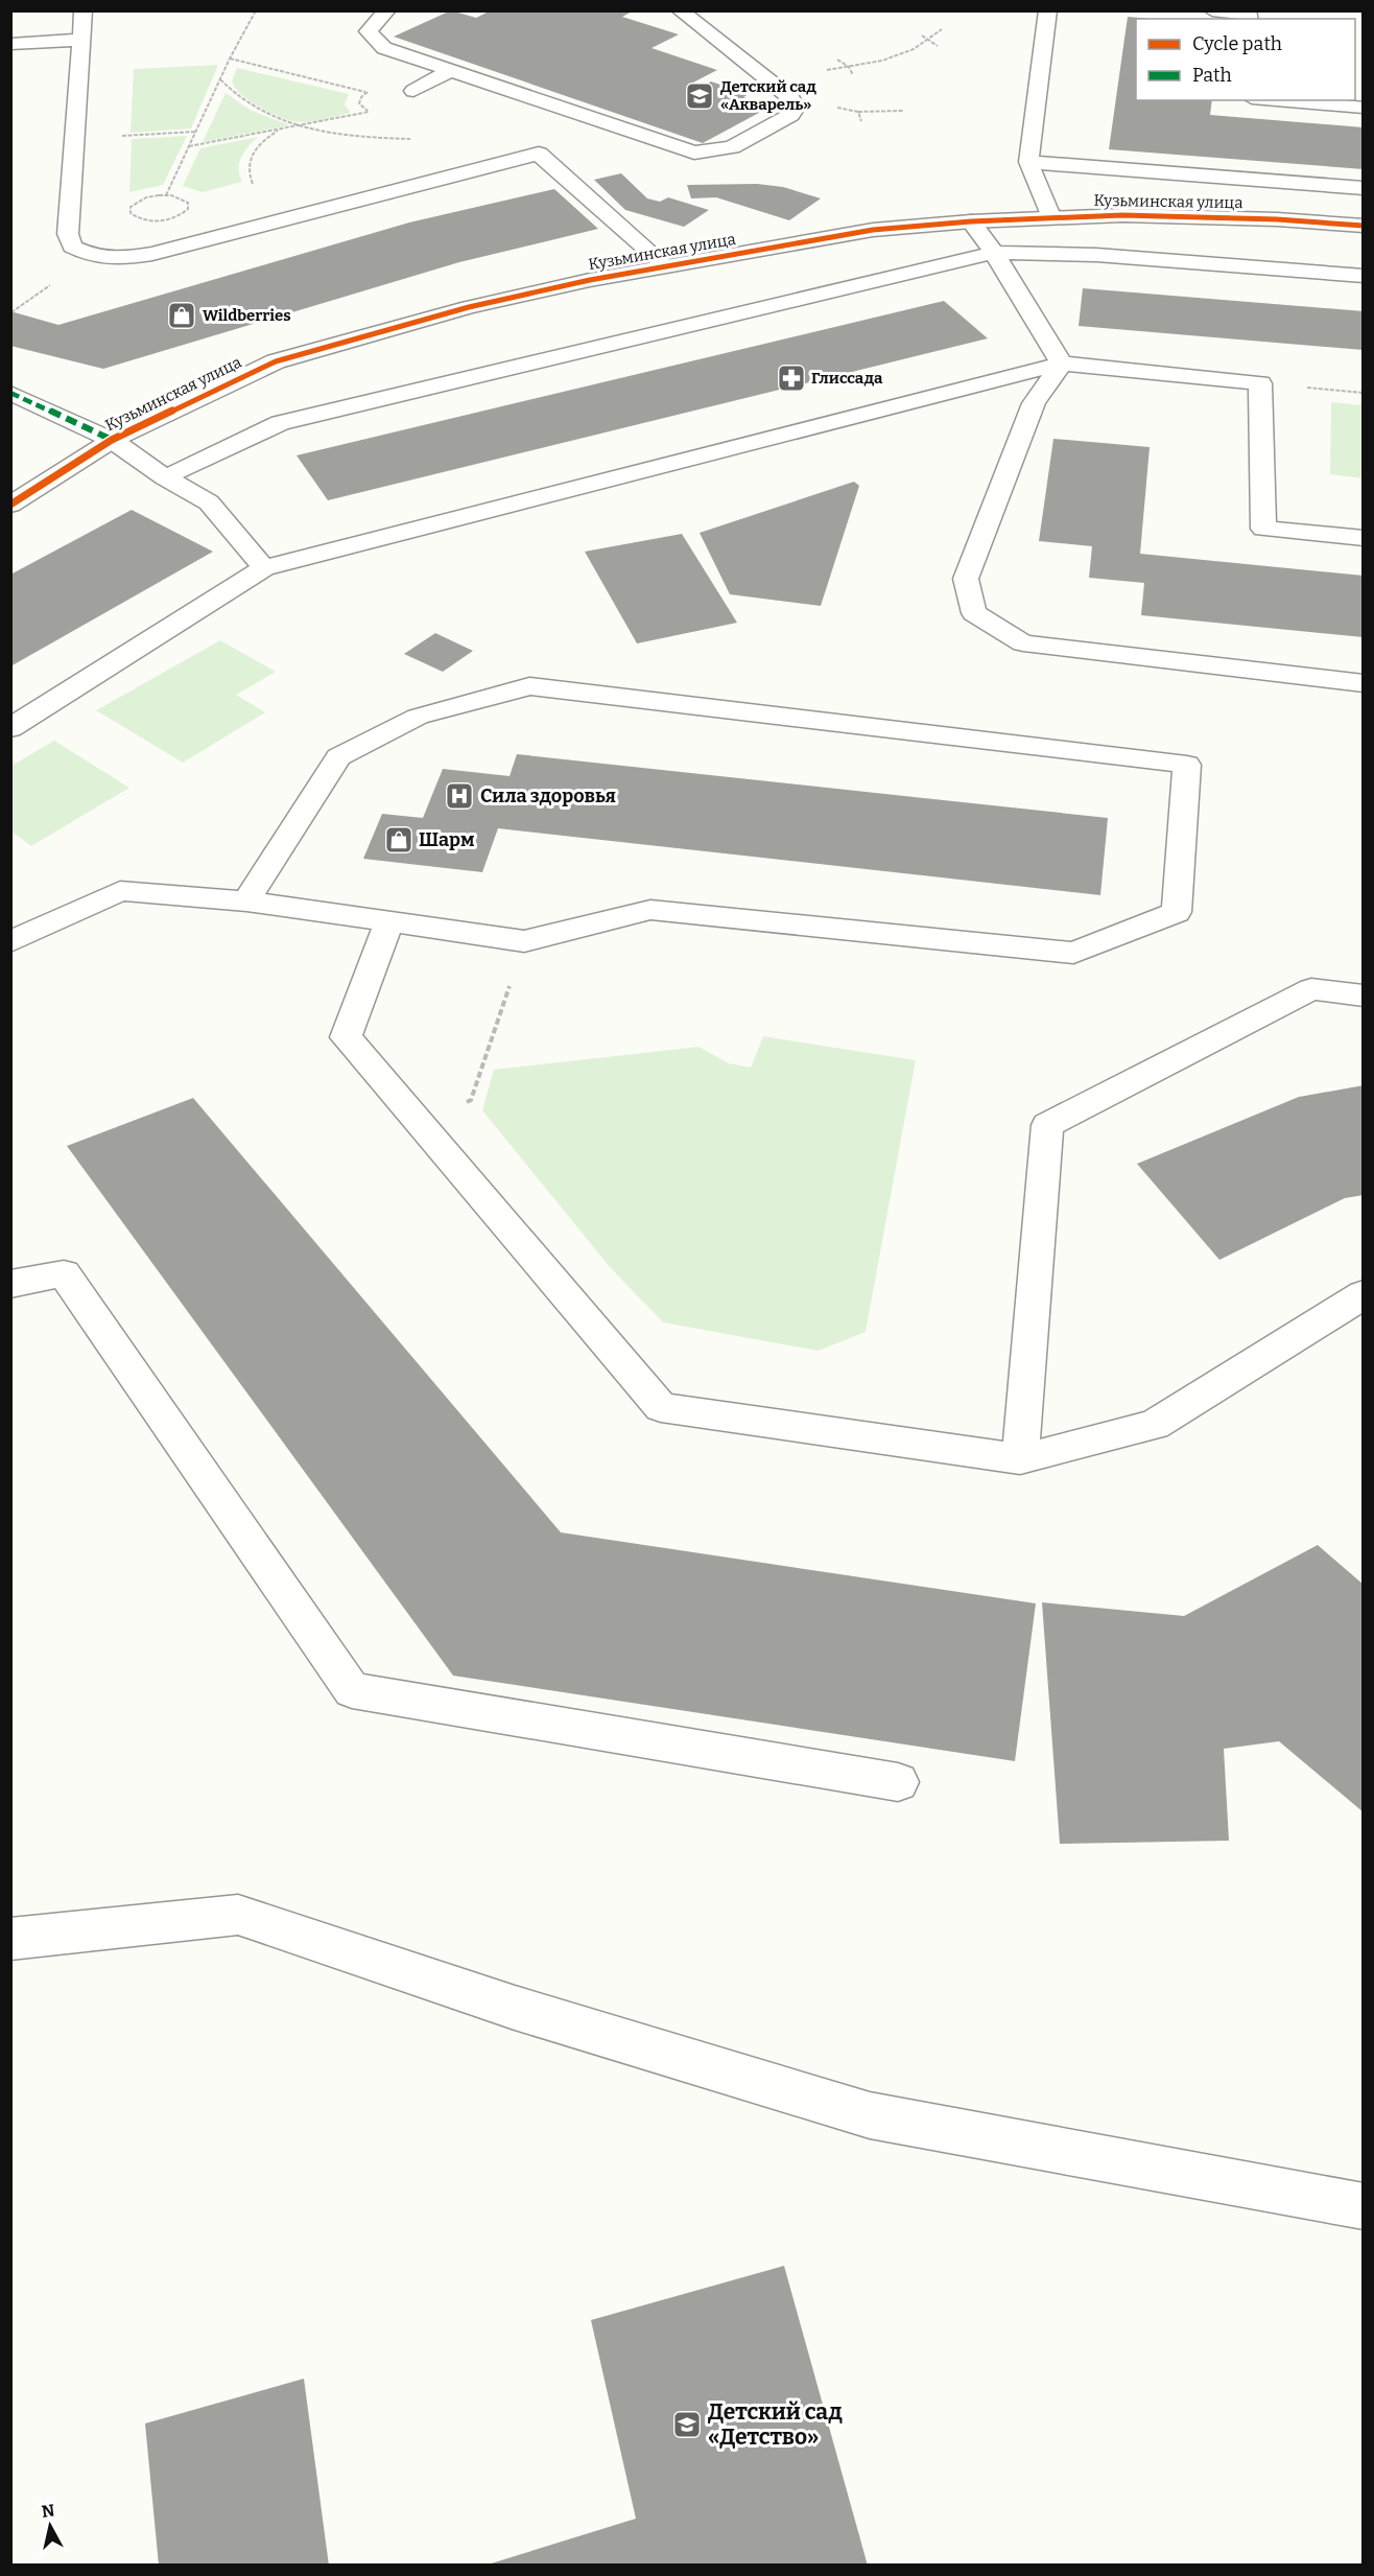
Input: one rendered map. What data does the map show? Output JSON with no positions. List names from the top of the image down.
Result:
{
  "streets": {
    "street": ["Кузьминская улица"]
  },
  "places": {
    "school or university": ["Детский сад «Акварель»", "Детский сад «Детство»"],
    "shop": ["Wildberries", "Шарм"],
    "pharmacy": ["Глиссада"],
    "hospital": ["Сила здоровья"]
  },
  "legend": ["Cycle path", "Path"],
  "north": "top"
}
